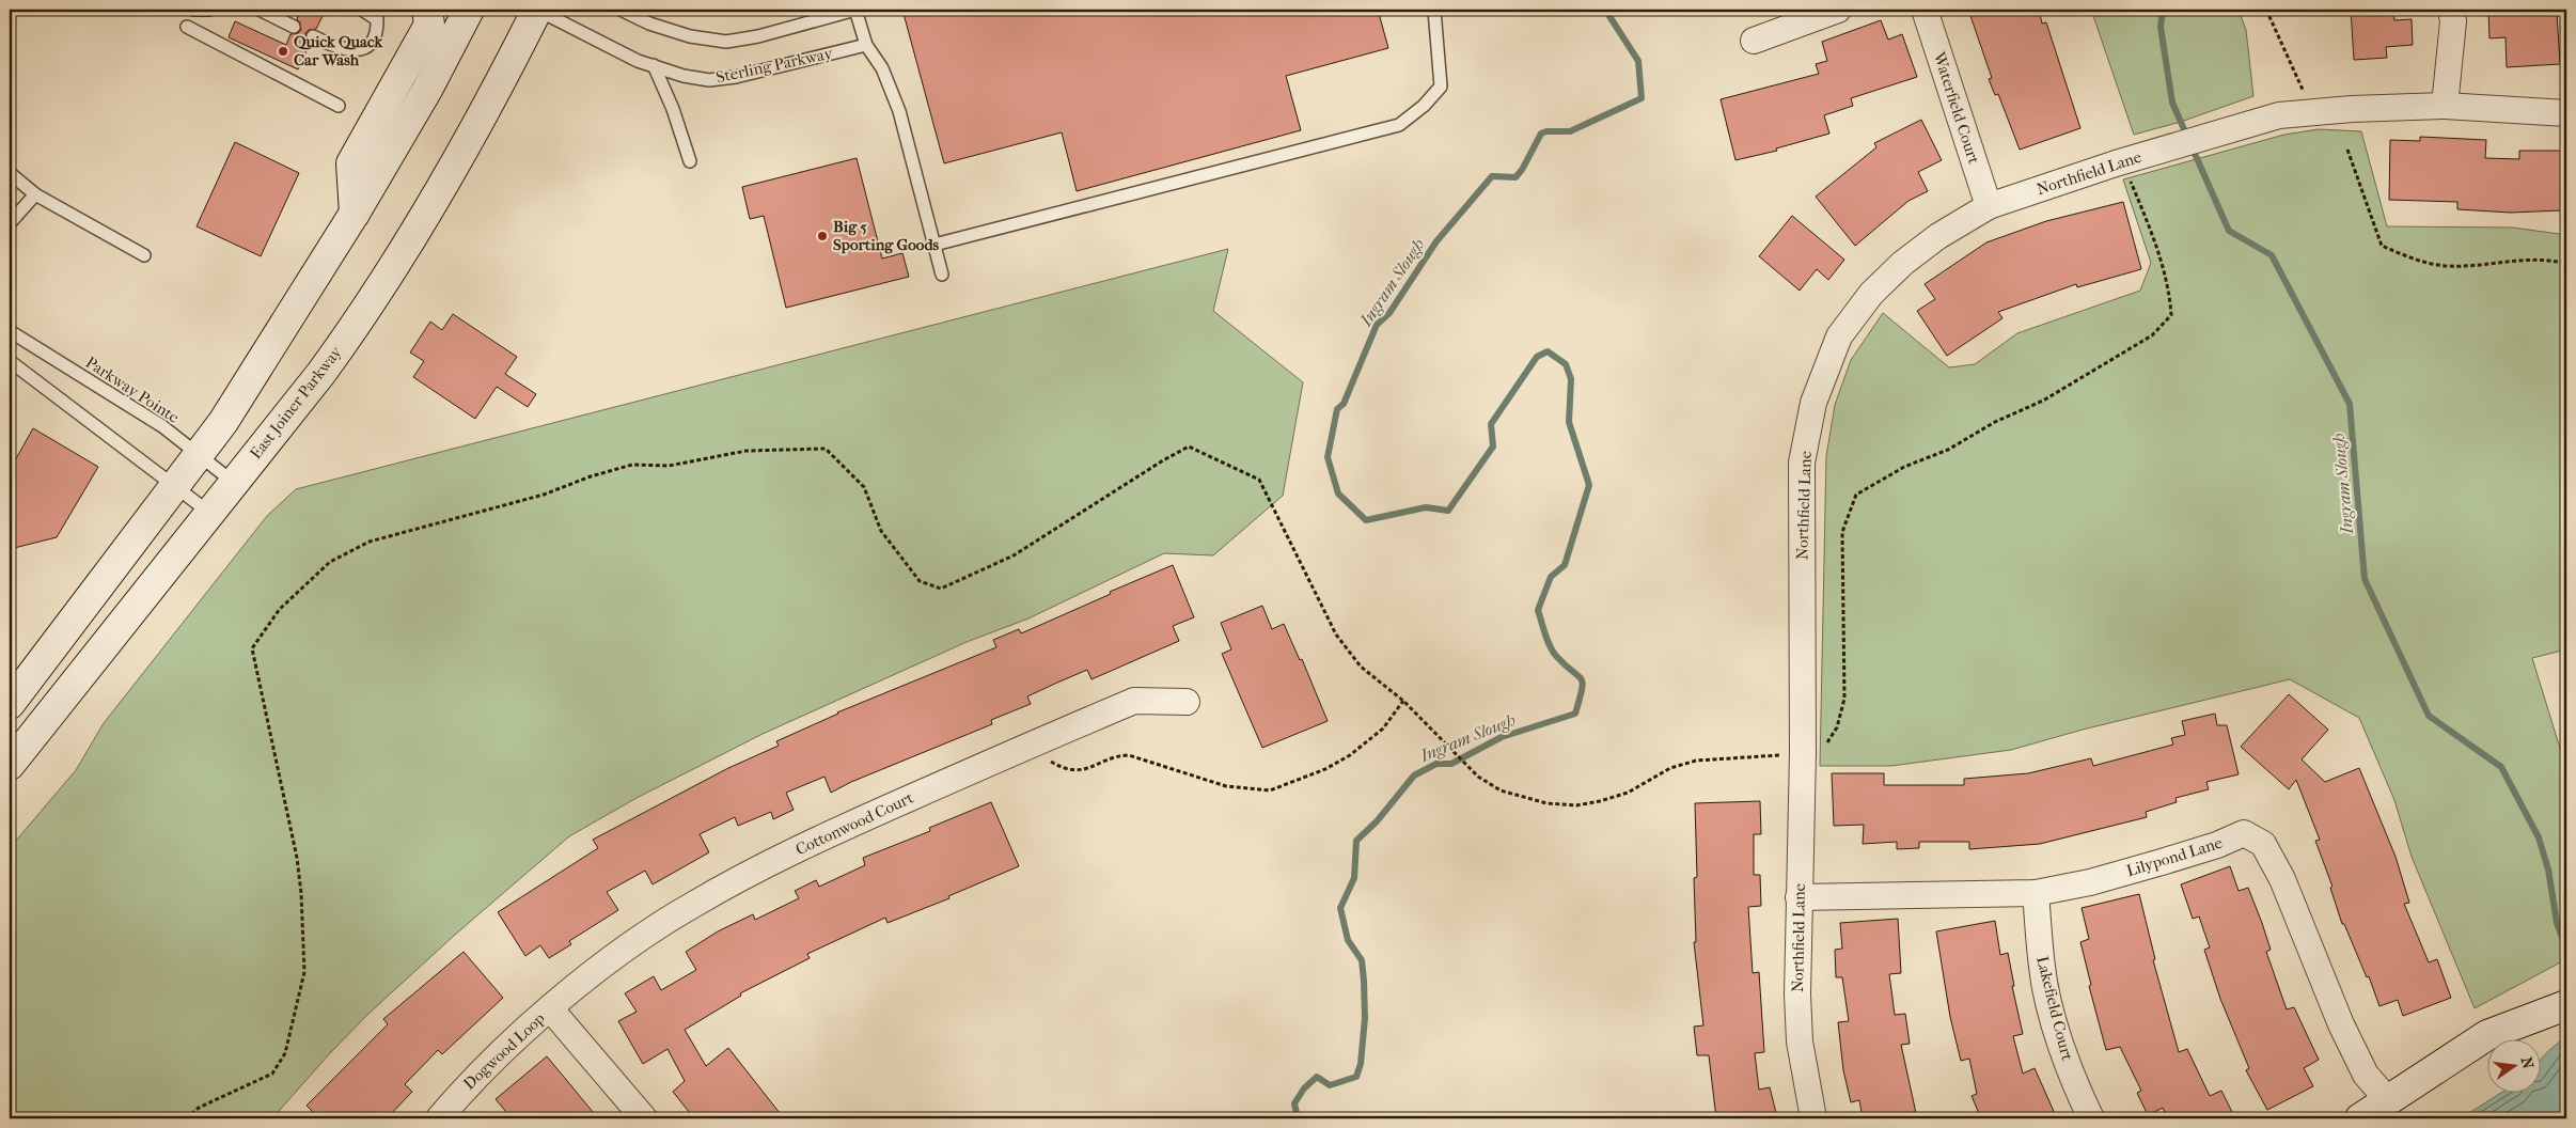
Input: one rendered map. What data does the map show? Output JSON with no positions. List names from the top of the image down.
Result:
{
  "streets": {
    "main road": ["East Joiner Parkway"],
    "street": [
      "Waterfield Court",
      "Northfield Lane",
      "Cottonwood Court",
      "Lilypond Lane",
      "Lakefield Court",
      "Dogwood Loop"
    ],
    "lane": ["Sterling Parkway", "Parkway Pointe"]
  },
  "crossings": [
    ["Sterling Parkway", "East Joiner Parkway"],
    ["Waterfield Court", "Northfield Lane"],
    ["Northfield Lane", "Lilypond Lane"],
    ["Parkway Pointe", "East Joiner Parkway"],
    ["Cottonwood Court", "Dogwood Loop"],
    ["Lilypond Lane", "Lakefield Court"]
  ],
  "water": ["Ingram Slough"],
  "places": ["Quick Quack Car Wash", "Big 5 Sporting Goods"],
  "north": "right"
}
